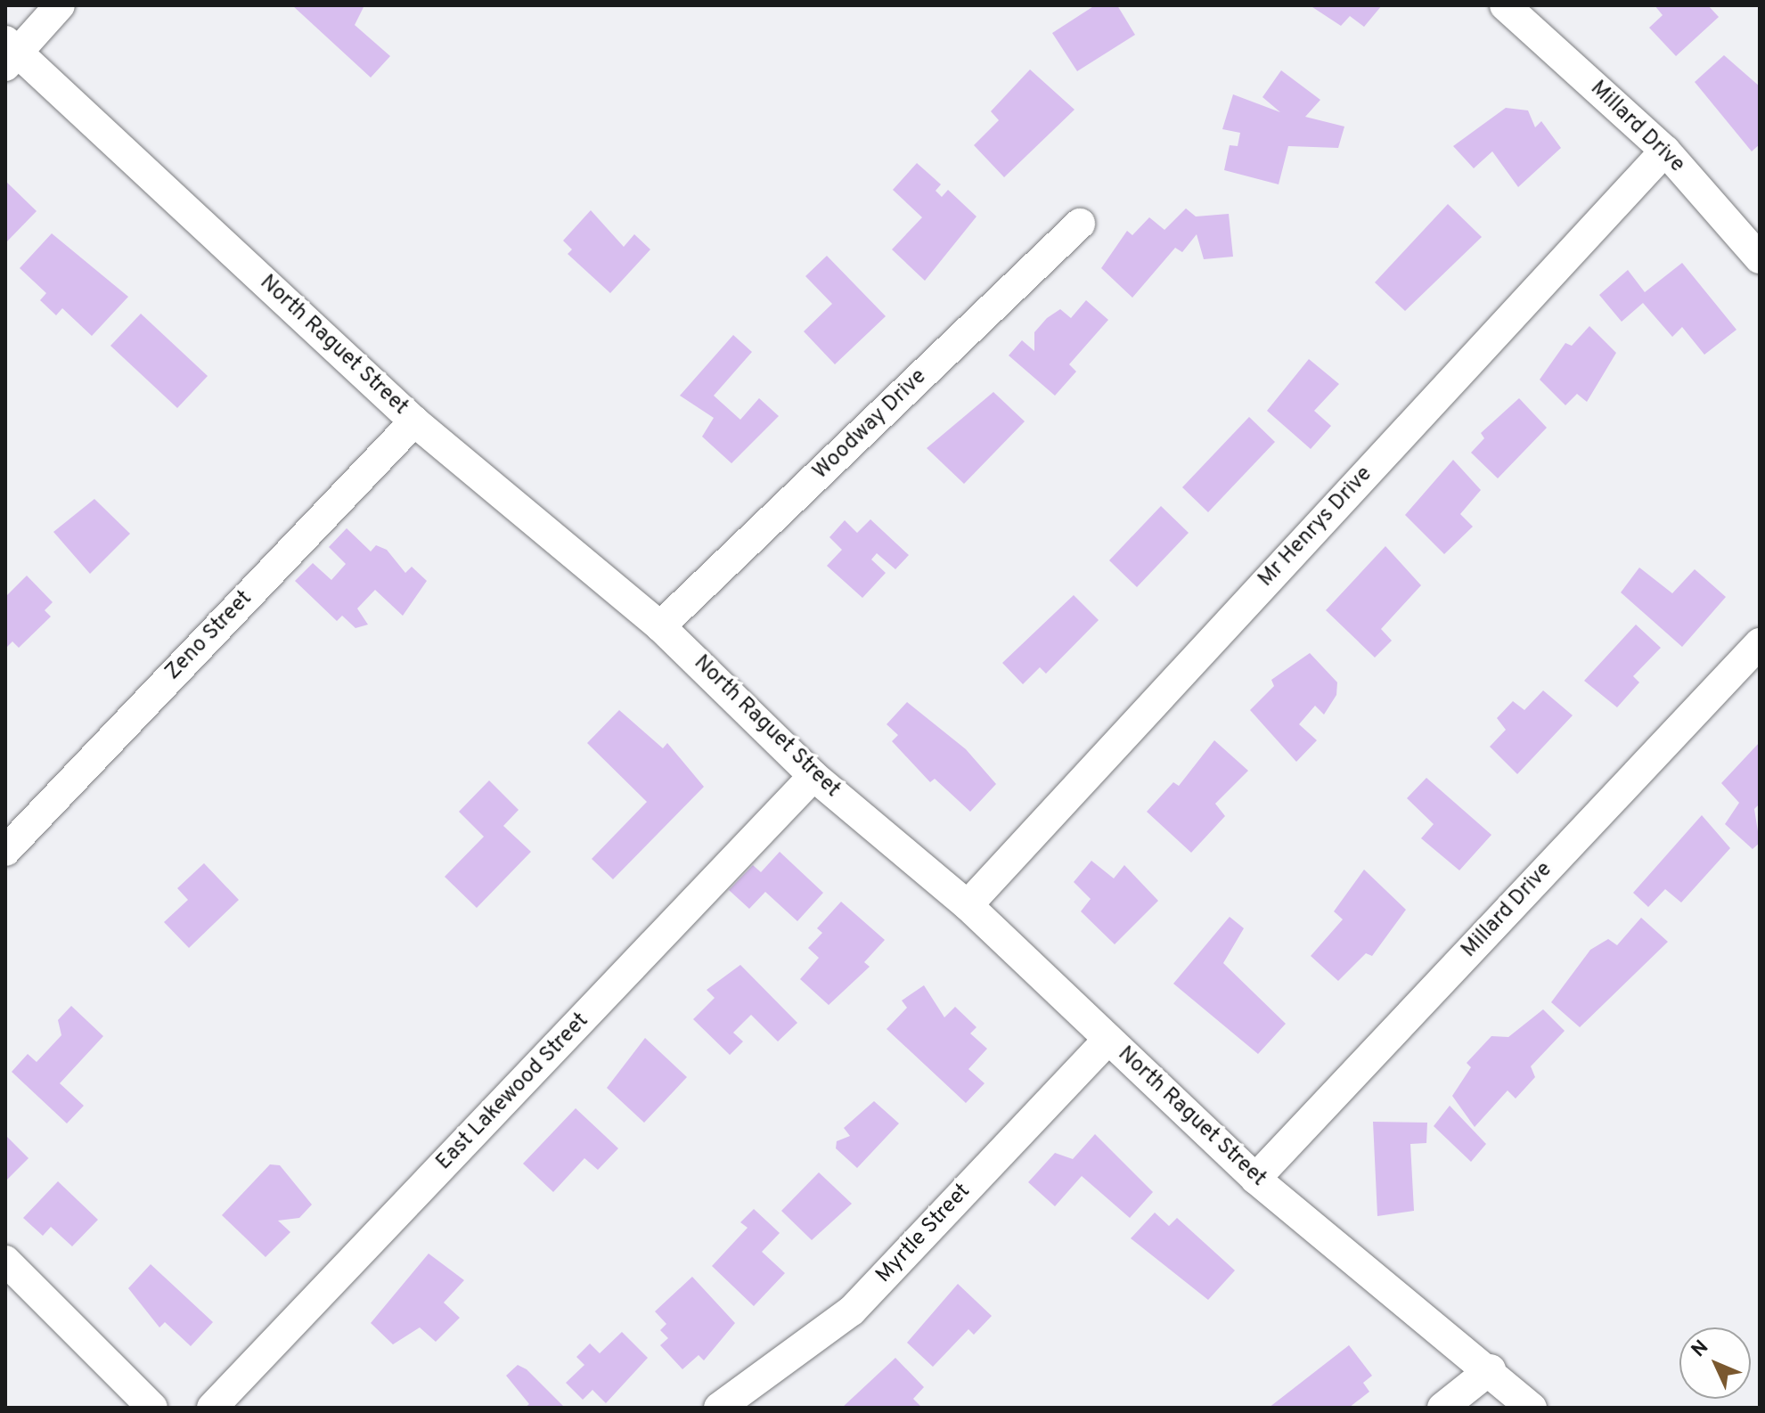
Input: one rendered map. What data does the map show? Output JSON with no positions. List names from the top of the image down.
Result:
{
  "streets": {
    "street": [
      "Millard Drive",
      "North Raguet Street",
      "Woodway Drive",
      "Mr Henrys Drive",
      "Zeno Street",
      "East Lakewood Street",
      "Myrtle Street"
    ]
  },
  "crossings": [
    ["Millard Drive", "North Raguet Street"],
    ["Millard Drive", "Mr Henrys Drive"],
    ["North Raguet Street", "Woodway Drive"],
    ["North Raguet Street", "Mr Henrys Drive"],
    ["North Raguet Street", "Zeno Street"],
    ["North Raguet Street", "East Lakewood Street"],
    ["North Raguet Street", "Myrtle Street"]
  ],
  "north": "top left"
}
